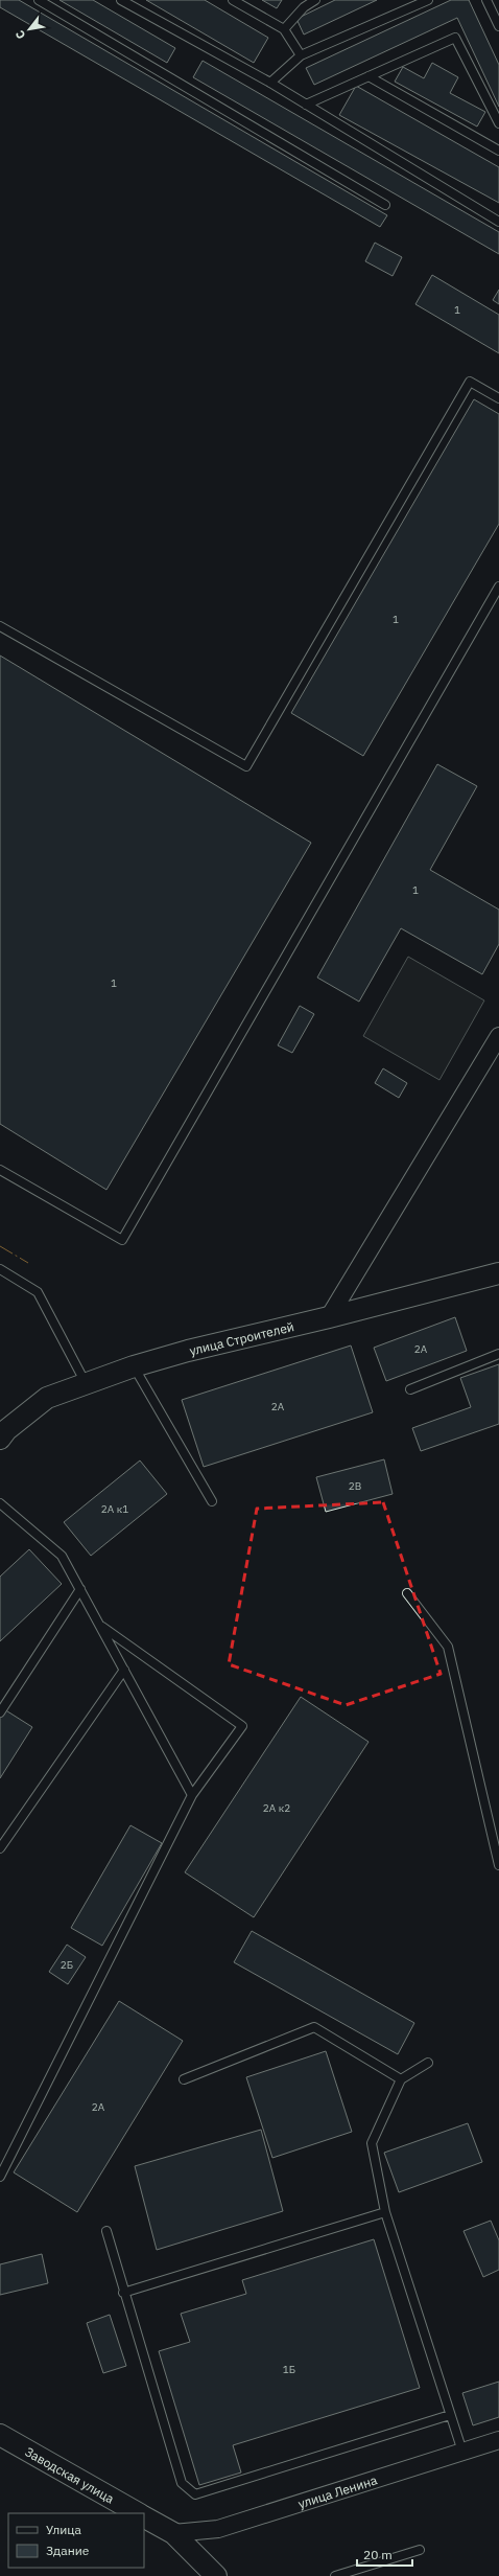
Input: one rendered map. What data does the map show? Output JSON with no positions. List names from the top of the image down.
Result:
{
  "streets": {
    "street": ["улица Строителей", "Заводская улица", "улица Ленина"]
  },
  "house_numbers": [
    "1",
    "1",
    "1",
    "1",
    "2А",
    "2А",
    "2В",
    "2А к1",
    "2А к2",
    "2Б",
    "2А",
    "1Б"
  ],
  "legend": ["Улица", "Здание"],
  "scale_bar": "20 m",
  "north": "bottom left"
}
